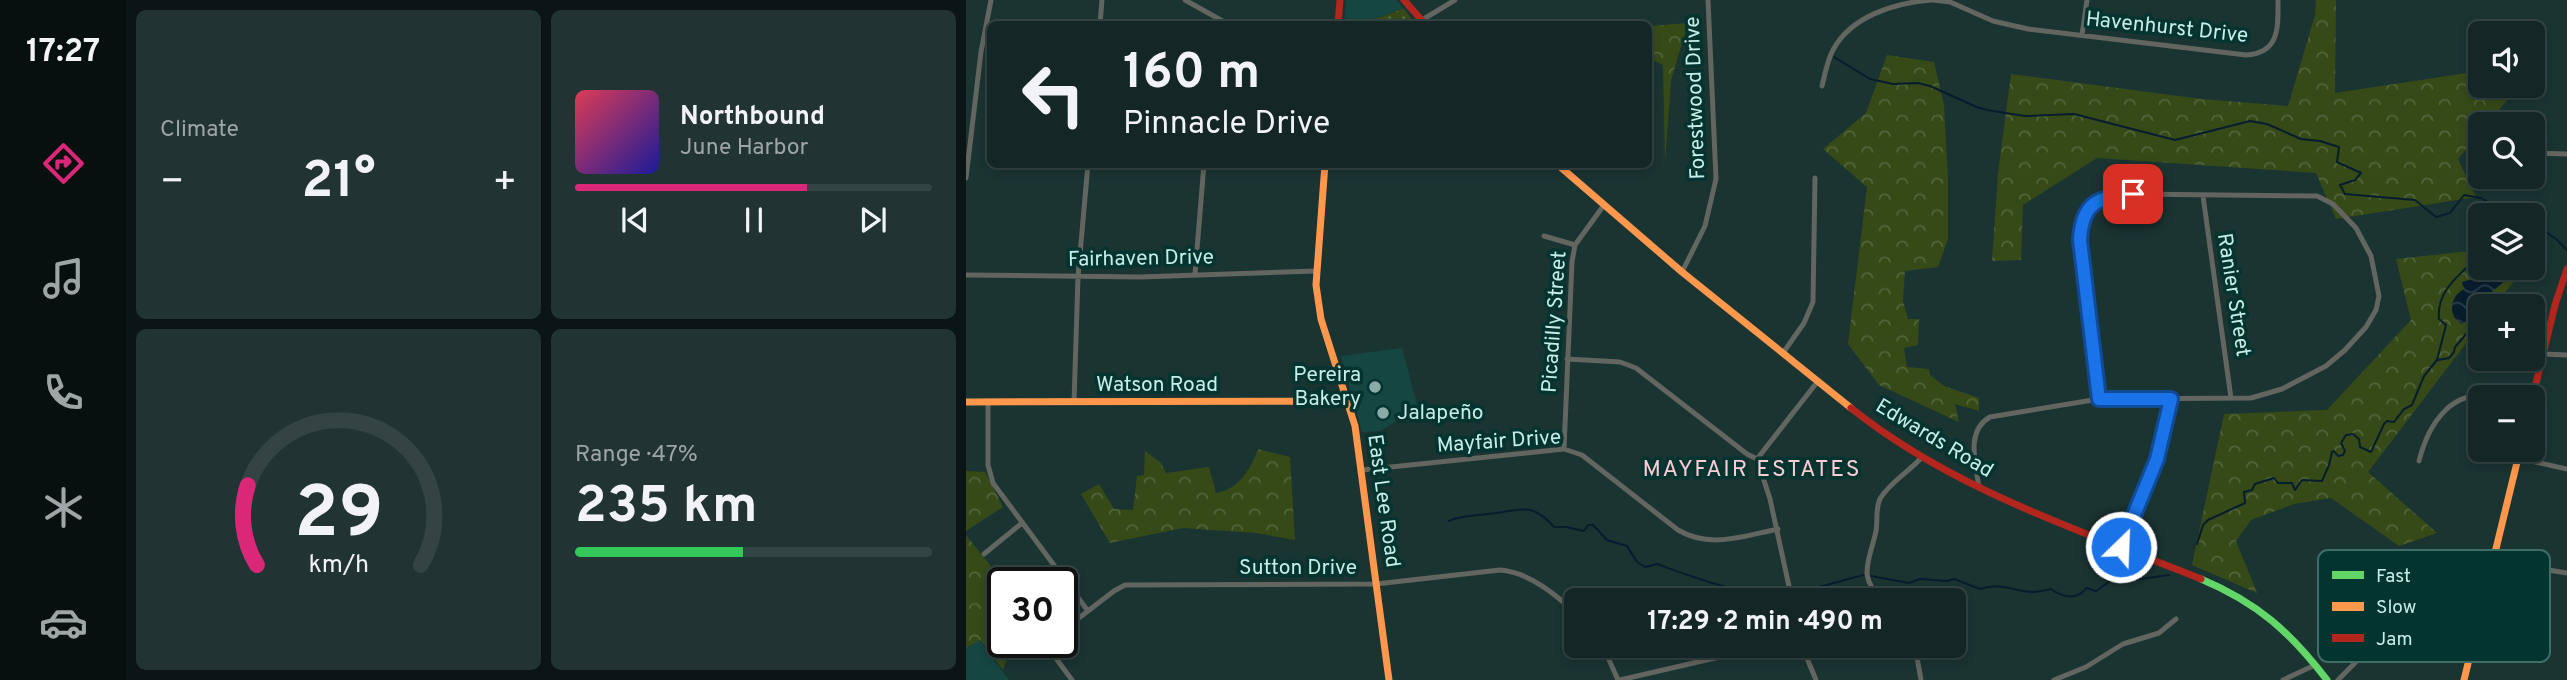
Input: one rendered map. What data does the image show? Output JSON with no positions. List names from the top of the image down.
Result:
{
  "streets": {
    "street": [
      "Havenhurst Drive",
      "Forestwood Drive",
      "Fairhaven Drive",
      "Ranier Street",
      "Picadilly Street",
      "Watson Road",
      "Edwards Road",
      "Mayfair Drive",
      "East Lee Road",
      "Sutton Drive"
    ]
  },
  "crossings": [
    ["Forestwood Drive", "Edwards Road"],
    ["Fairhaven Drive", "East Lee Road"],
    ["Picadilly Street", "Edwards Road"],
    ["Picadilly Street", "Mayfair Drive"],
    ["Watson Road", "East Lee Road"],
    ["Mayfair Drive", "East Lee Road"],
    ["East Lee Road", "Sutton Drive"]
  ],
  "districts": ["MAYFAIR ESTATES"],
  "places": ["Pereira Bakery", "Jalapeño"],
  "legend": ["Fast", "Slow", "Jam"],
  "page": {
    "tabs": "17:27",
    "tile": [
      "Climate",
      ["Range · 47%", "235 km"]
    ],
    "map_buttons": ["+", "−"],
    "turn": ["160 m", "Pinnacle Drive"],
    "song": ["Northbound", "June Harbor"],
    "heat": ["−", "21°", "+"],
    "limit": "30",
    "trip": "17:29 · 2 min · 490 m",
    "gauge": ["29", "km/h"]
  }
}
